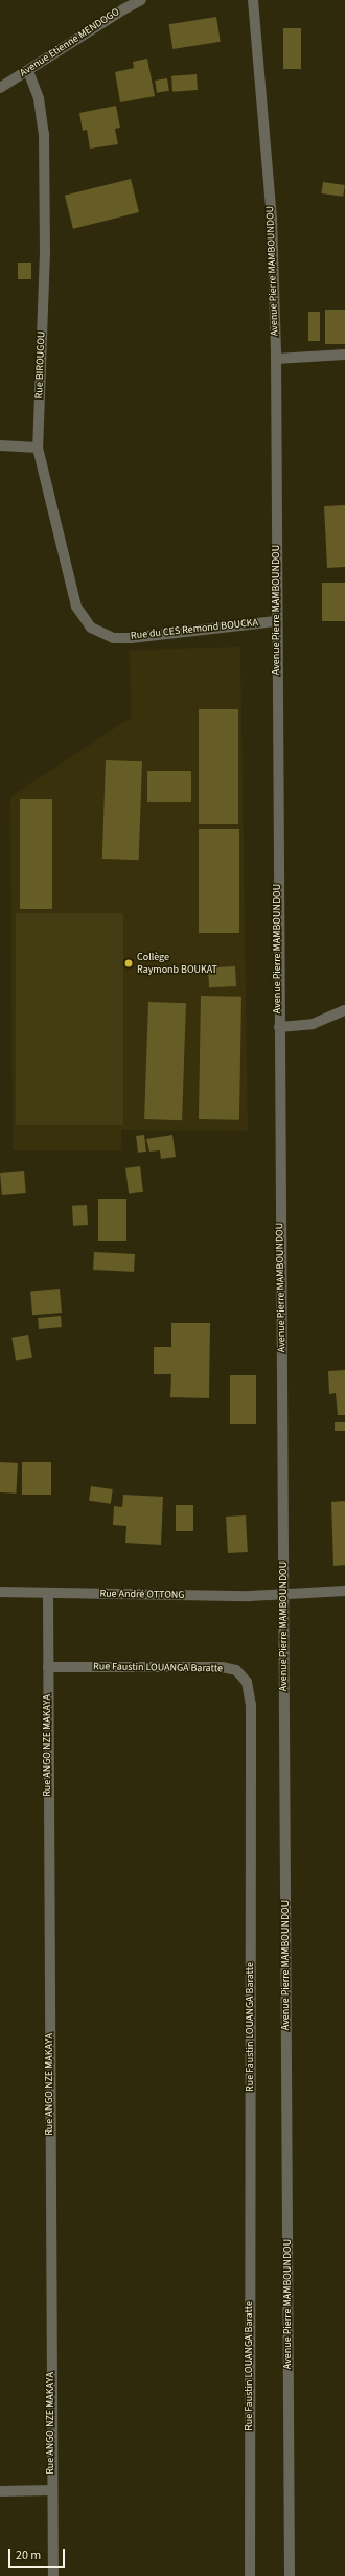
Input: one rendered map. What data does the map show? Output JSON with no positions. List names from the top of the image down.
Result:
{
  "streets": {
    "street": [
      "Avenue Etienne MENDOGO",
      "Avenue Pierre MAMBOUNDOU",
      "Rue BIROUGOU",
      "Rue du CES Remond BOUCKA",
      "Rue André OTTONG",
      "Rue Faustin LOUANGA Baratte",
      "Rue ANGO NZE MAKAYA"
    ]
  },
  "crossings": [
    ["Avenue Etienne MENDOGO", "Rue BIROUGOU"],
    ["Avenue Pierre MAMBOUNDOU", "Rue du CES Remond BOUCKA"],
    ["Avenue Pierre MAMBOUNDOU", "Rue André OTTONG"],
    ["Rue BIROUGOU", "Rue du CES Remond BOUCKA"],
    ["Rue André OTTONG", "Rue ANGO NZE MAKAYA"],
    ["Rue Faustin LOUANGA Baratte", "Rue ANGO NZE MAKAYA"]
  ],
  "places": ["Collège Raymonb BOUKAT"],
  "scale_bar": "20 m"
}
